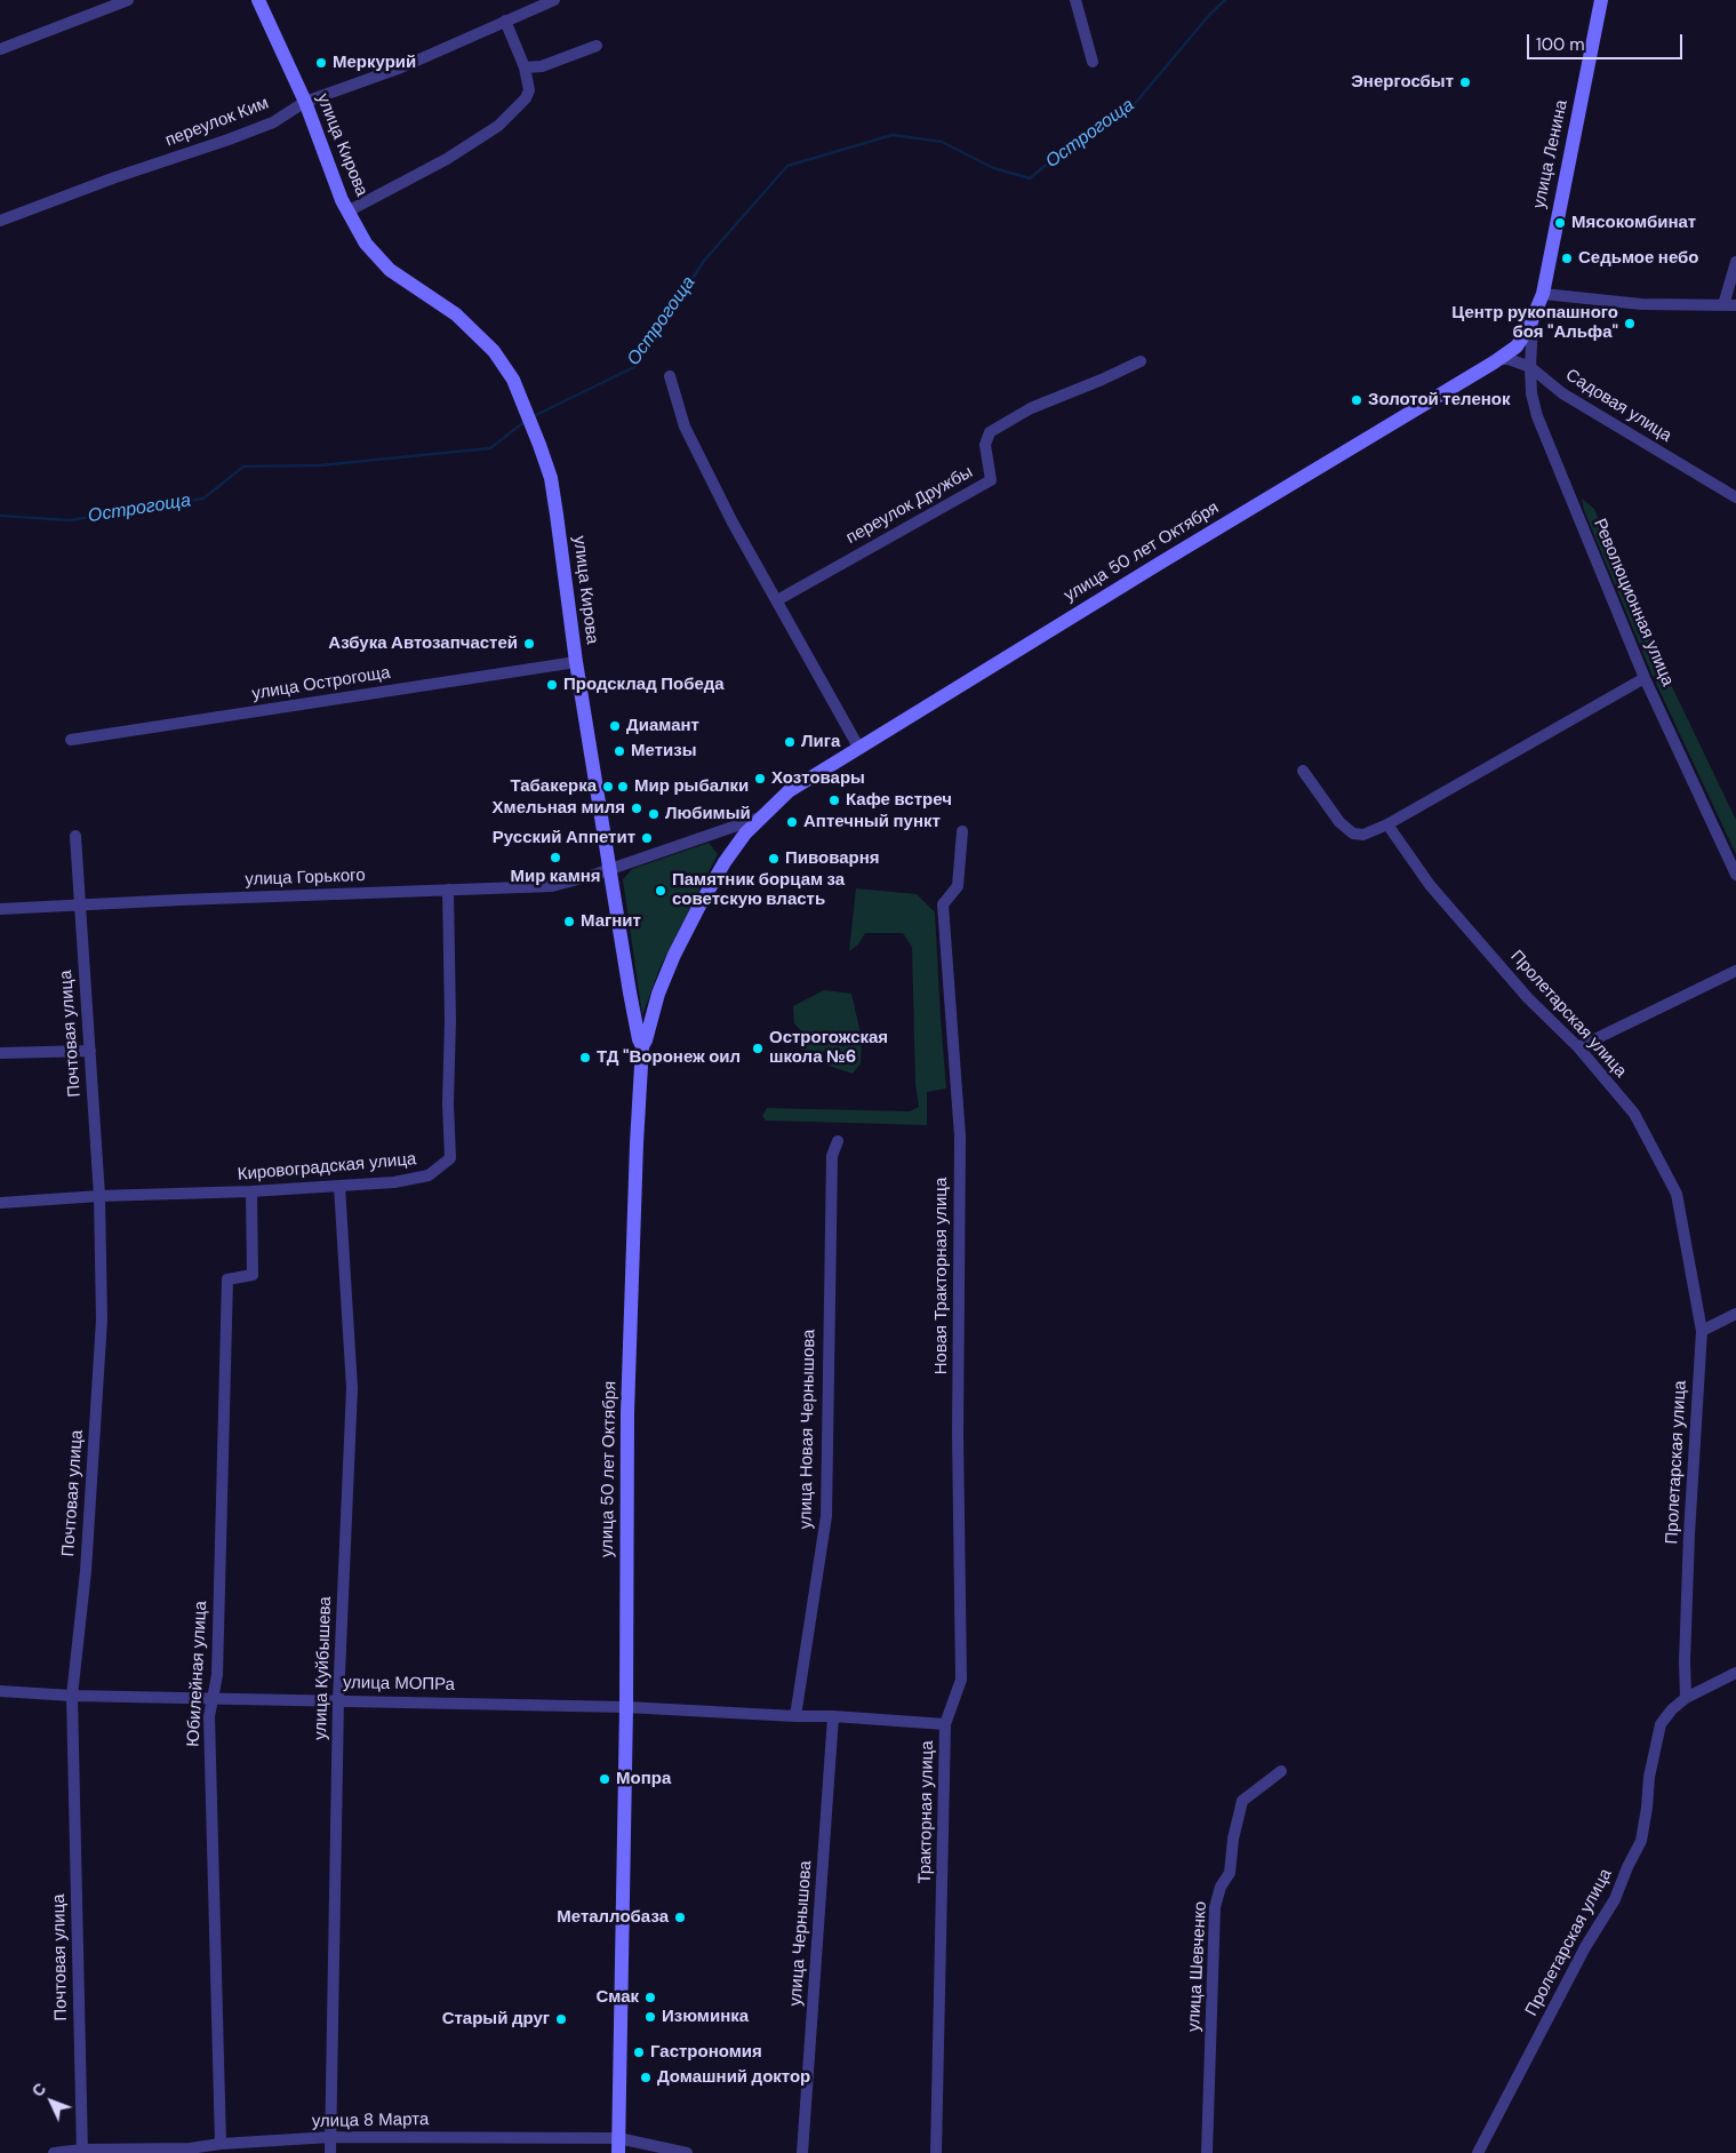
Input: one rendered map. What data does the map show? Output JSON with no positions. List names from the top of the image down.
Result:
{
  "streets": {
    "main road": ["улица Кирова", "улица Ленина", "улица 50 лет Октября"],
    "street": [
      "переулок Ким",
      "Садовая улица",
      "переулок Дружбы",
      "Революционная улица",
      "улица Острогоща",
      "улица Горького",
      "Пролетарская улица",
      "Почтовая улица",
      "Кировоградская улица",
      "Новая Тракторная улица",
      "улица Новая Чернышова",
      "улица Куйбышева",
      "Юбилейная улица",
      "улица МОПРа",
      "Тракторная улица",
      "улица Чернышова",
      "улица Шевченко",
      "улица 8 Марта"
    ]
  },
  "crossings": [
    ["переулок Ким", "улица Кирова"],
    ["улица Кирова", "улица 50 лет Октября"],
    ["улица Кирова", "улица Острогоща"],
    ["улица Кирова", "улица Горького"],
    ["улица Ленина", "улица 50 лет Октября"],
    ["Садовая улица", "Революционная улица"],
    ["улица 50 лет Октября", "улица Горького"],
    ["улица 50 лет Октября", "улица МОПРа"],
    ["улица 50 лет Октября", "Тракторная улица"],
    ["улица 50 лет Октября", "улица 8 Марта"],
    ["улица Горького", "Почтовая улица"],
    ["улица Горького", "Кировоградская улица"],
    ["Почтовая улица", "Кировоградская улица"],
    ["Почтовая улица", "улица МОПРа"],
    ["Почтовая улица", "улица 8 Марта"],
    ["Кировоградская улица", "улица Куйбышева"],
    ["Кировоградская улица", "Юбилейная улица"],
    ["Новая Тракторная улица", "Тракторная улица"],
    ["улица Новая Чернышова", "Тракторная улица"],
    ["улица Куйбышева", "улица МОПРа"],
    ["улица Куйбышева", "улица 8 Марта"],
    ["Юбилейная улица", "улица МОПРа"],
    ["Юбилейная улица", "улица 8 Марта"],
    ["улица МОПРа", "Тракторная улица"],
    ["Тракторная улица", "улица Чернышова"]
  ],
  "water": ["Острогоща"],
  "places": [
    "Меркурий",
    "Энергосбыт",
    "Мясокомбинат",
    "Седьмое небо",
    "Центр рукопашного боя \"Альфа\"",
    "Золотой теленок",
    "Азбука Автозапчастей",
    "Продсклад Победа",
    "Диамант",
    "Лига",
    "Метизы",
    "Хозтовары",
    "Табакерка",
    "Мир рыбалки",
    "Кафе встреч",
    "Хмельная миля",
    "Любимый",
    "Аптечный пункт",
    "Русский Аппетит",
    "Мир камня",
    "Пивоварня",
    "Памятник борцам за советскую власть",
    "Магнит",
    "Острогожская школа №6",
    "ТД \"Воронеж оил",
    "Мопра",
    "Металлобаза",
    "Смак",
    "Изюминка",
    "Старый друг",
    "Гастрономия",
    "Домашний доктор"
  ],
  "scale_bar": "100 m",
  "north": "top left"
}
